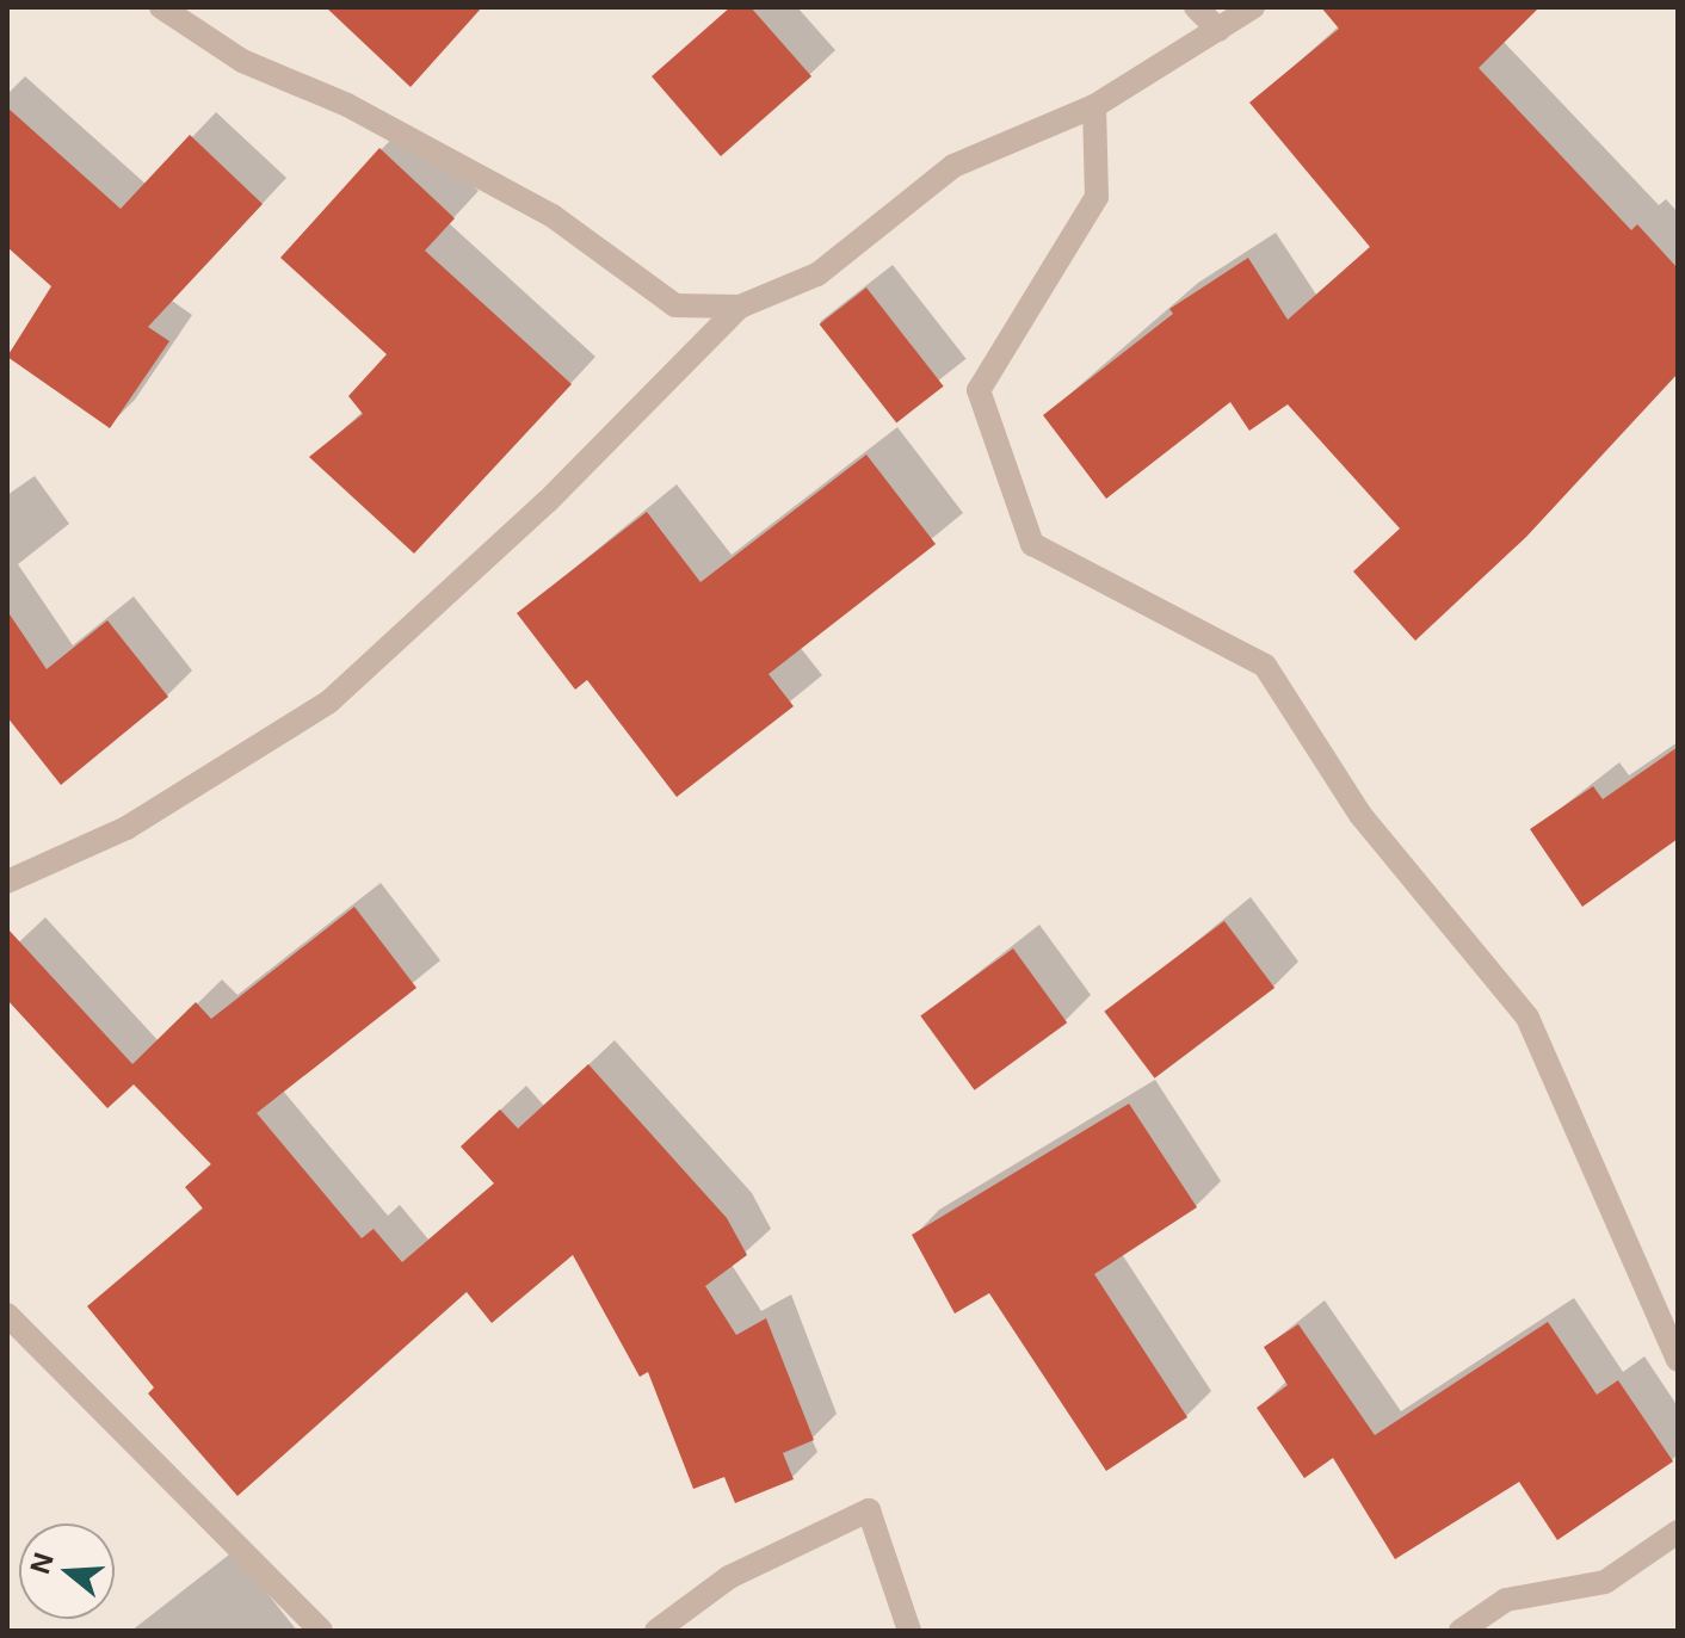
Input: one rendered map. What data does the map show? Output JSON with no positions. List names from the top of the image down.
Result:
{
  "north": "left"
}
